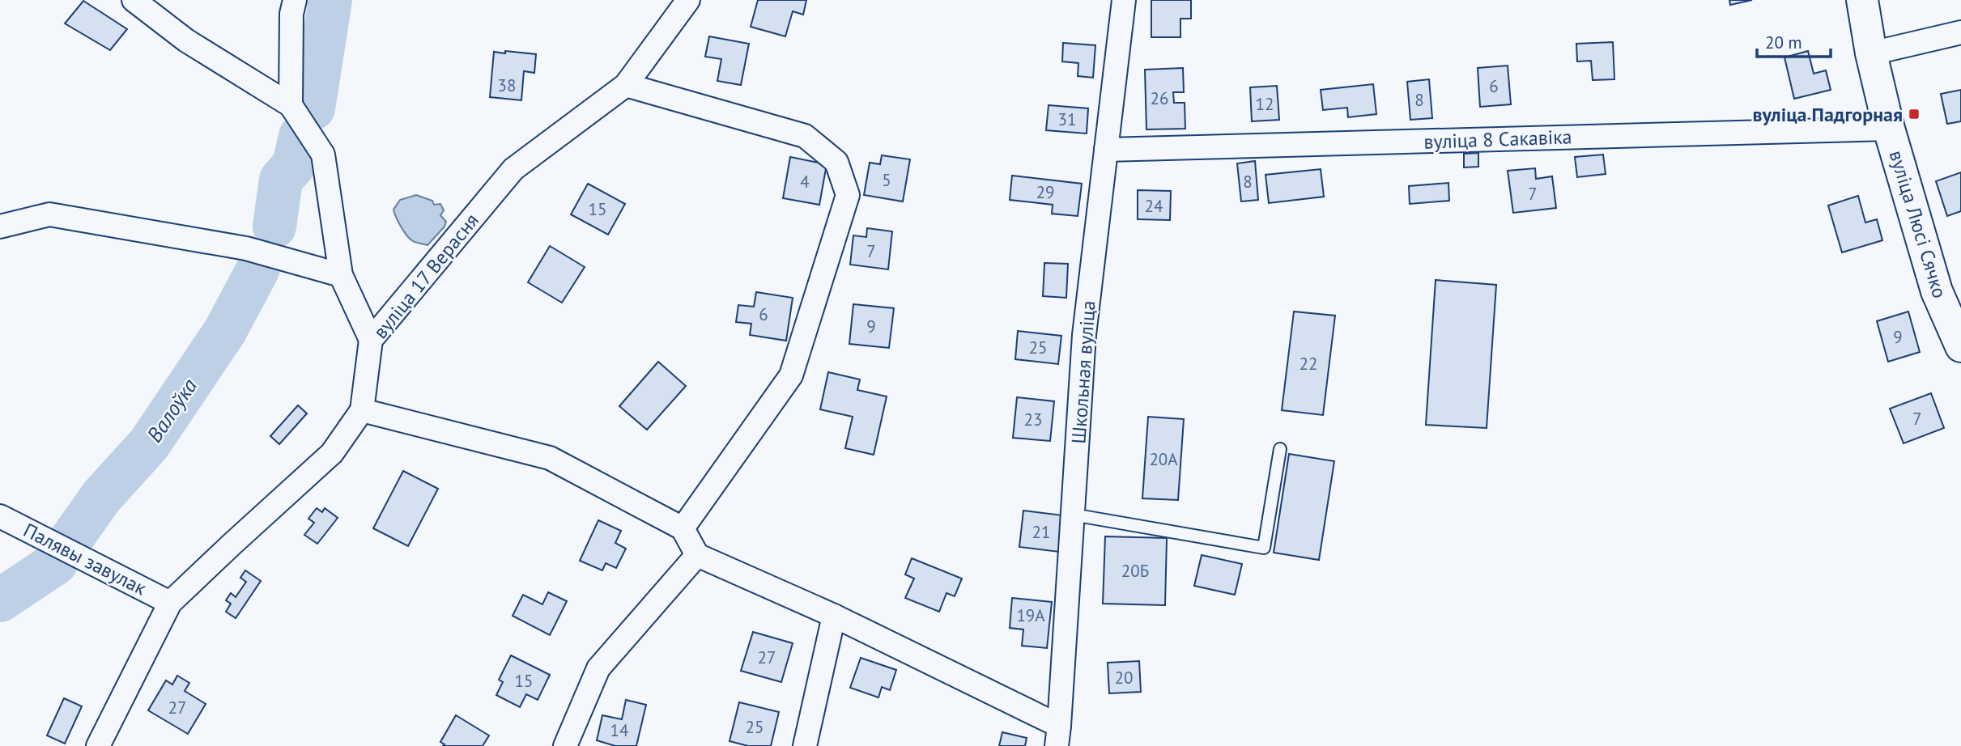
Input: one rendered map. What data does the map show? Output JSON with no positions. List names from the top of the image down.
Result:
{
  "streets": {
    "main road": ["вуліца Люсі Сячко"],
    "street": [
      "вуліца 8 Сакавіка",
      "вуліца 17 Верасня",
      "Школьная вуліца",
      "Палявы завулак"
    ]
  },
  "crossings": [
    ["вуліца 8 Сакавіка", "вуліца Люсі Сячко"],
    ["вуліца 8 Сакавіка", "Школьная вуліца"],
    ["вуліца 17 Верасня", "Палявы завулак"]
  ],
  "water": ["Валоўка"],
  "places": {
    "transit": ["вуліца Падгорная"]
  },
  "house_numbers": [
    "38",
    "6",
    "26",
    "8",
    "12",
    "31",
    "5",
    "4",
    "8",
    "29",
    "7",
    "24",
    "15",
    "7",
    "6",
    "9",
    "9",
    "25",
    "22",
    "7",
    "23",
    "20А",
    "21",
    "20Б",
    "19А",
    "27",
    "20",
    "15",
    "27",
    "25",
    "14"
  ],
  "scale_bar": "20 m"
}
